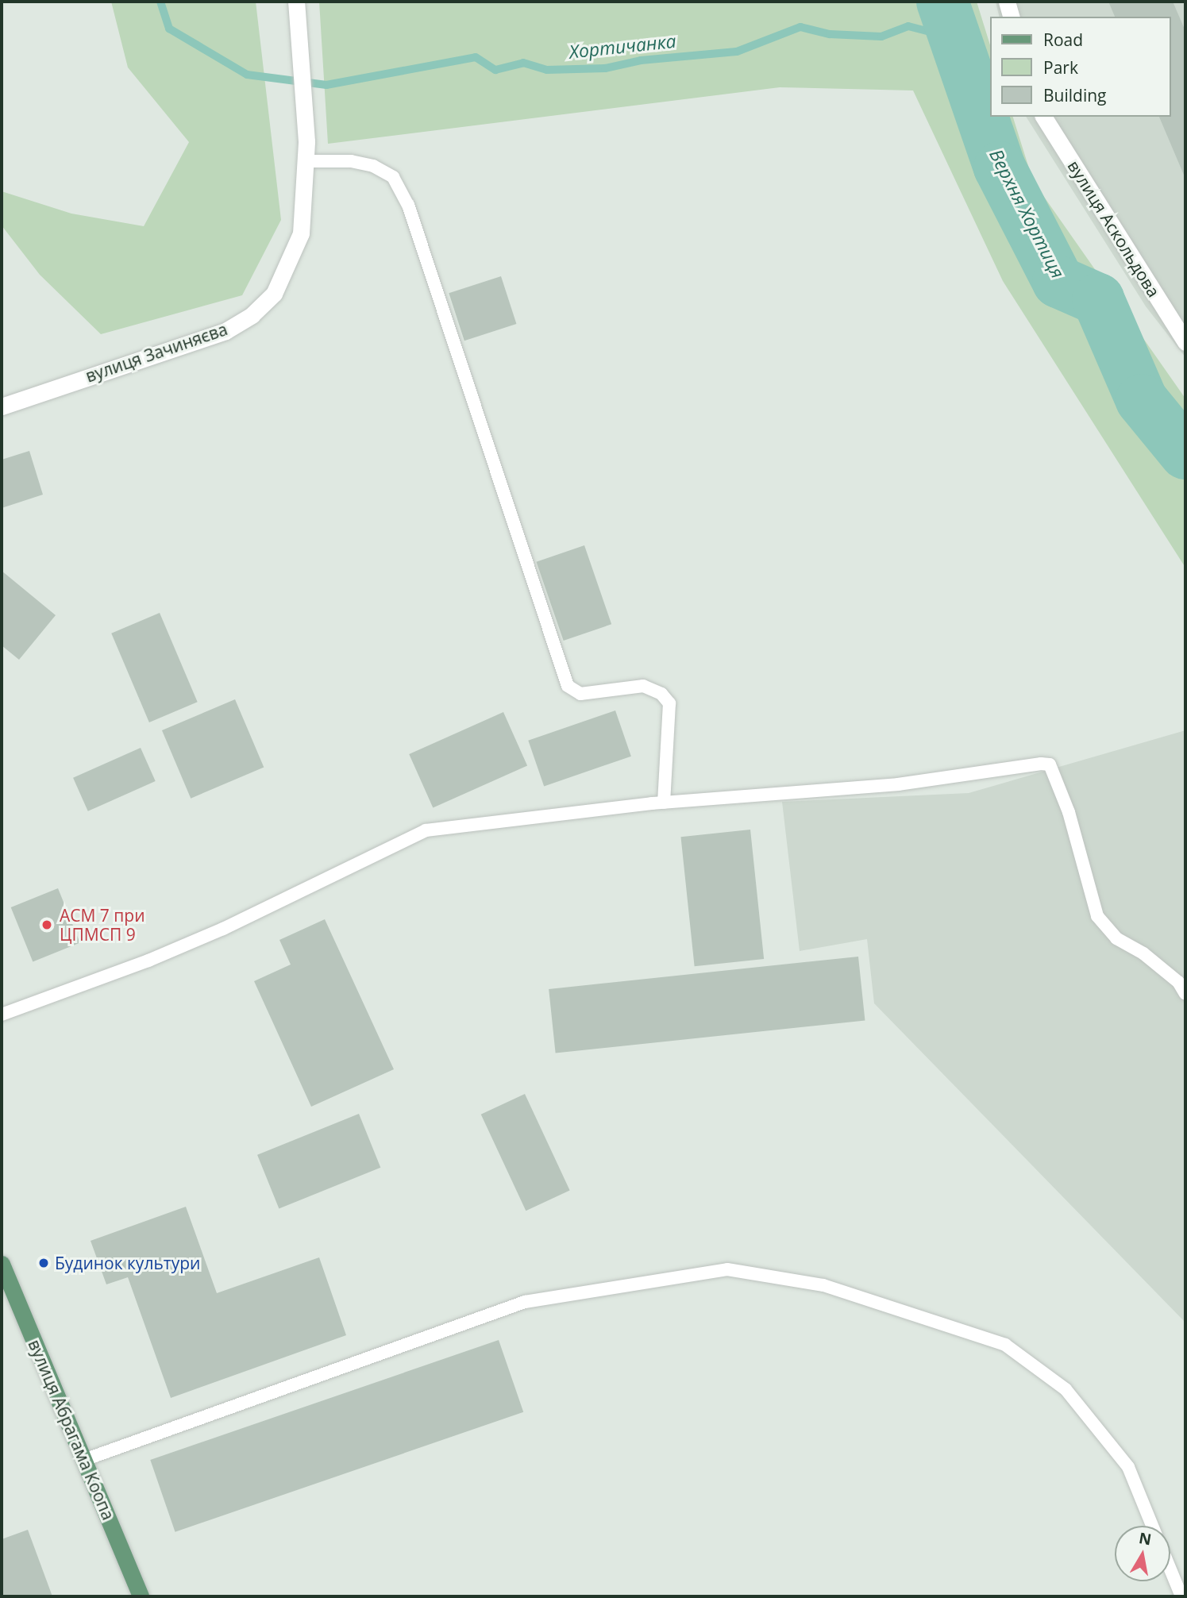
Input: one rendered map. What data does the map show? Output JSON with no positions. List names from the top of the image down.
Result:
{
  "streets": {
    "main road": ["вулиця Абрагама Коопа"],
    "street": ["вулиця Аскольдова", "вулиця Зачиняєва"]
  },
  "water": ["Хортичанка", "Верхня Хортиця"],
  "places": ["АСМ 7 при ЦПМСП 9", "Будинок культури"],
  "legend": ["Road", "Park", "Building"],
  "north": "top"
}
